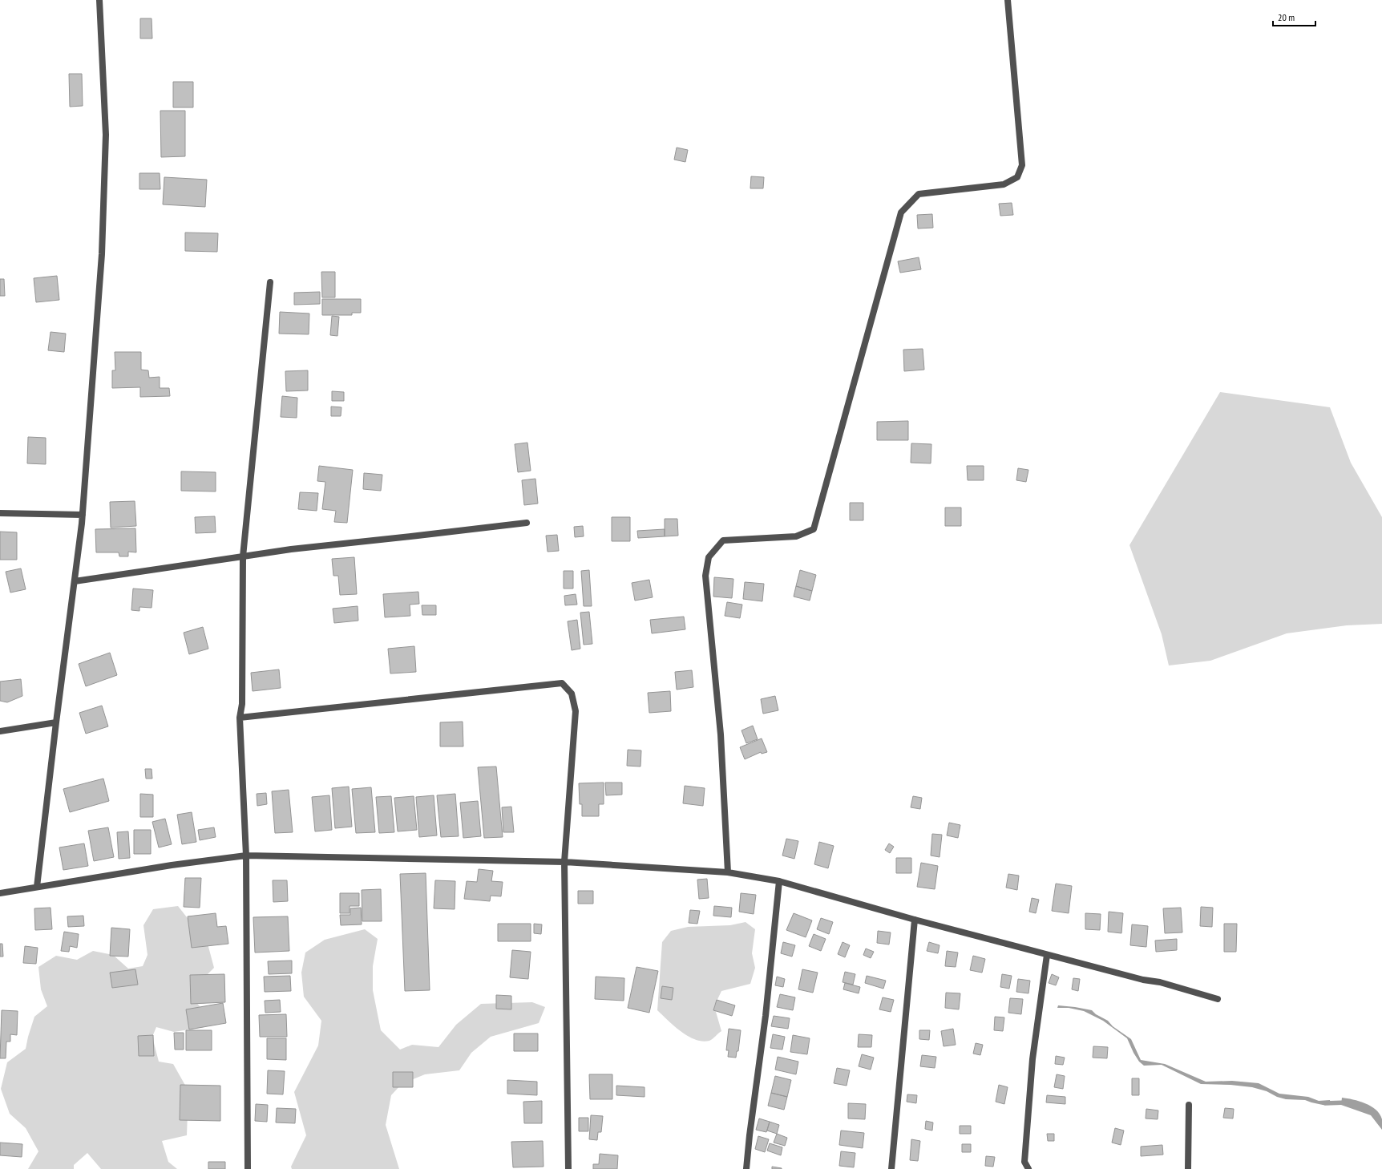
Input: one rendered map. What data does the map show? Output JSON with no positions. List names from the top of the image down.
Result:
{
  "scale_bar": "20 m"
}
